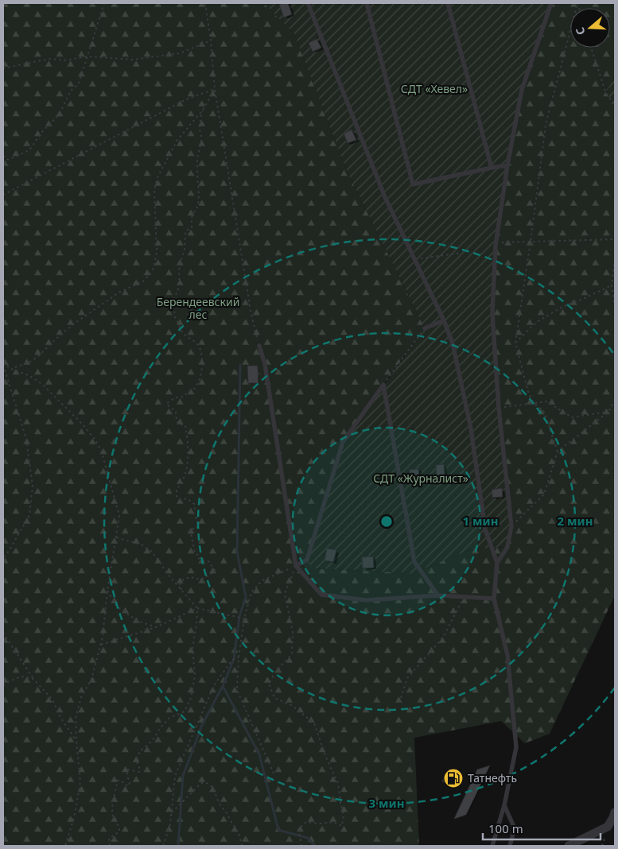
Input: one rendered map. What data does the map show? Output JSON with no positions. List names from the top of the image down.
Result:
{
  "parks": ["СДТ «Хевел»", "Берендеевский лес", "СДТ «Журналист»"],
  "places": {
    "fuel station": ["Татнефть"]
  },
  "scale_bar": "100 m",
  "north": "left",
  "rings": ["1 мин", "2 мин", "3 мин"]
}
